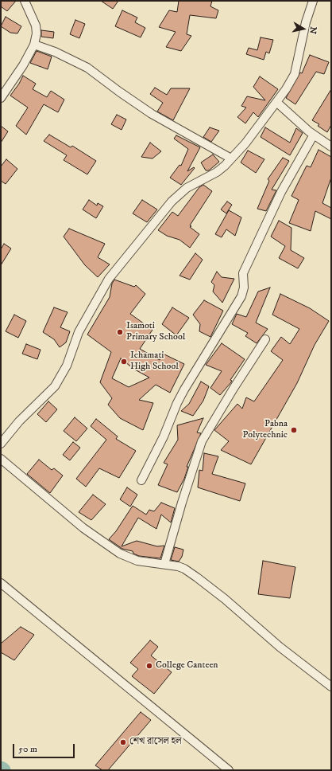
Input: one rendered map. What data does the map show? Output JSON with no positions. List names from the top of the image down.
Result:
{
  "places": [
    "Isamoti Primary School",
    "Ichamati High School",
    "Pabna Polytechnic",
    "College Canteen",
    "শেখ রাসেল হল"
  ],
  "scale_bar": "50 m",
  "north": "right"
}
